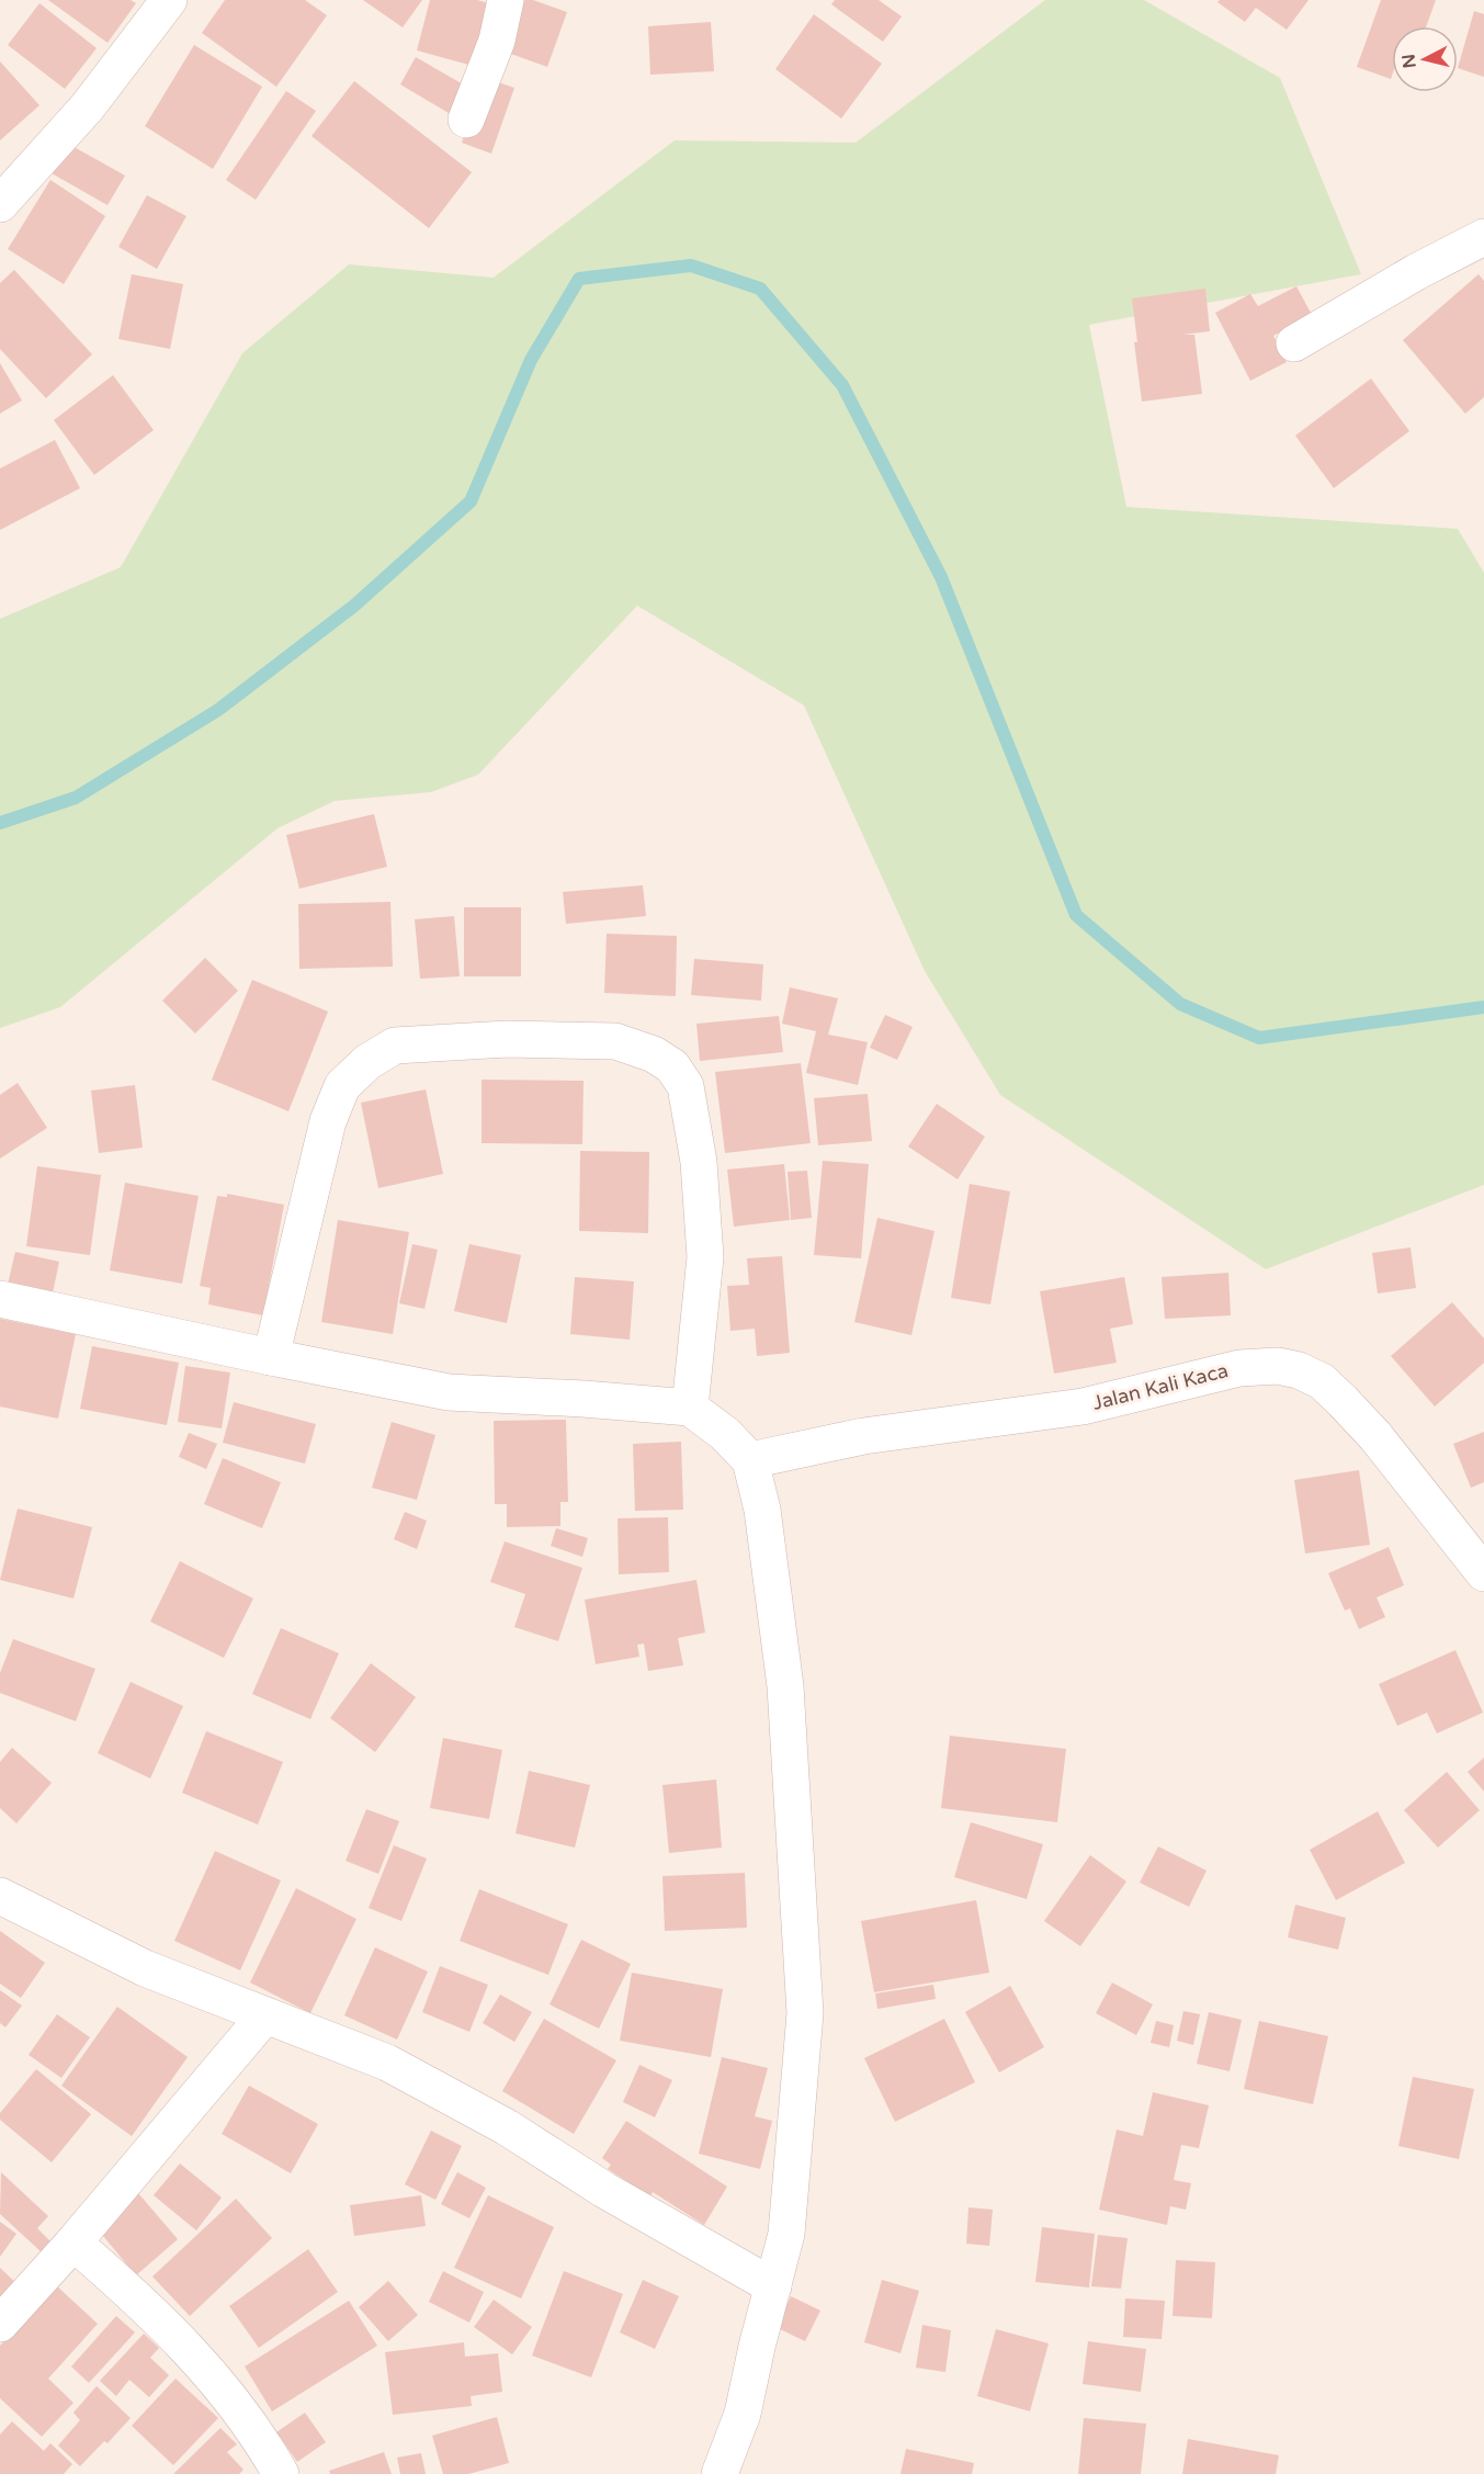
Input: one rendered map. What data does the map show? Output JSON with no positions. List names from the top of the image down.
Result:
{
  "streets": {
    "street": ["Jalan Kali Kaca"]
  },
  "north": "left"
}
